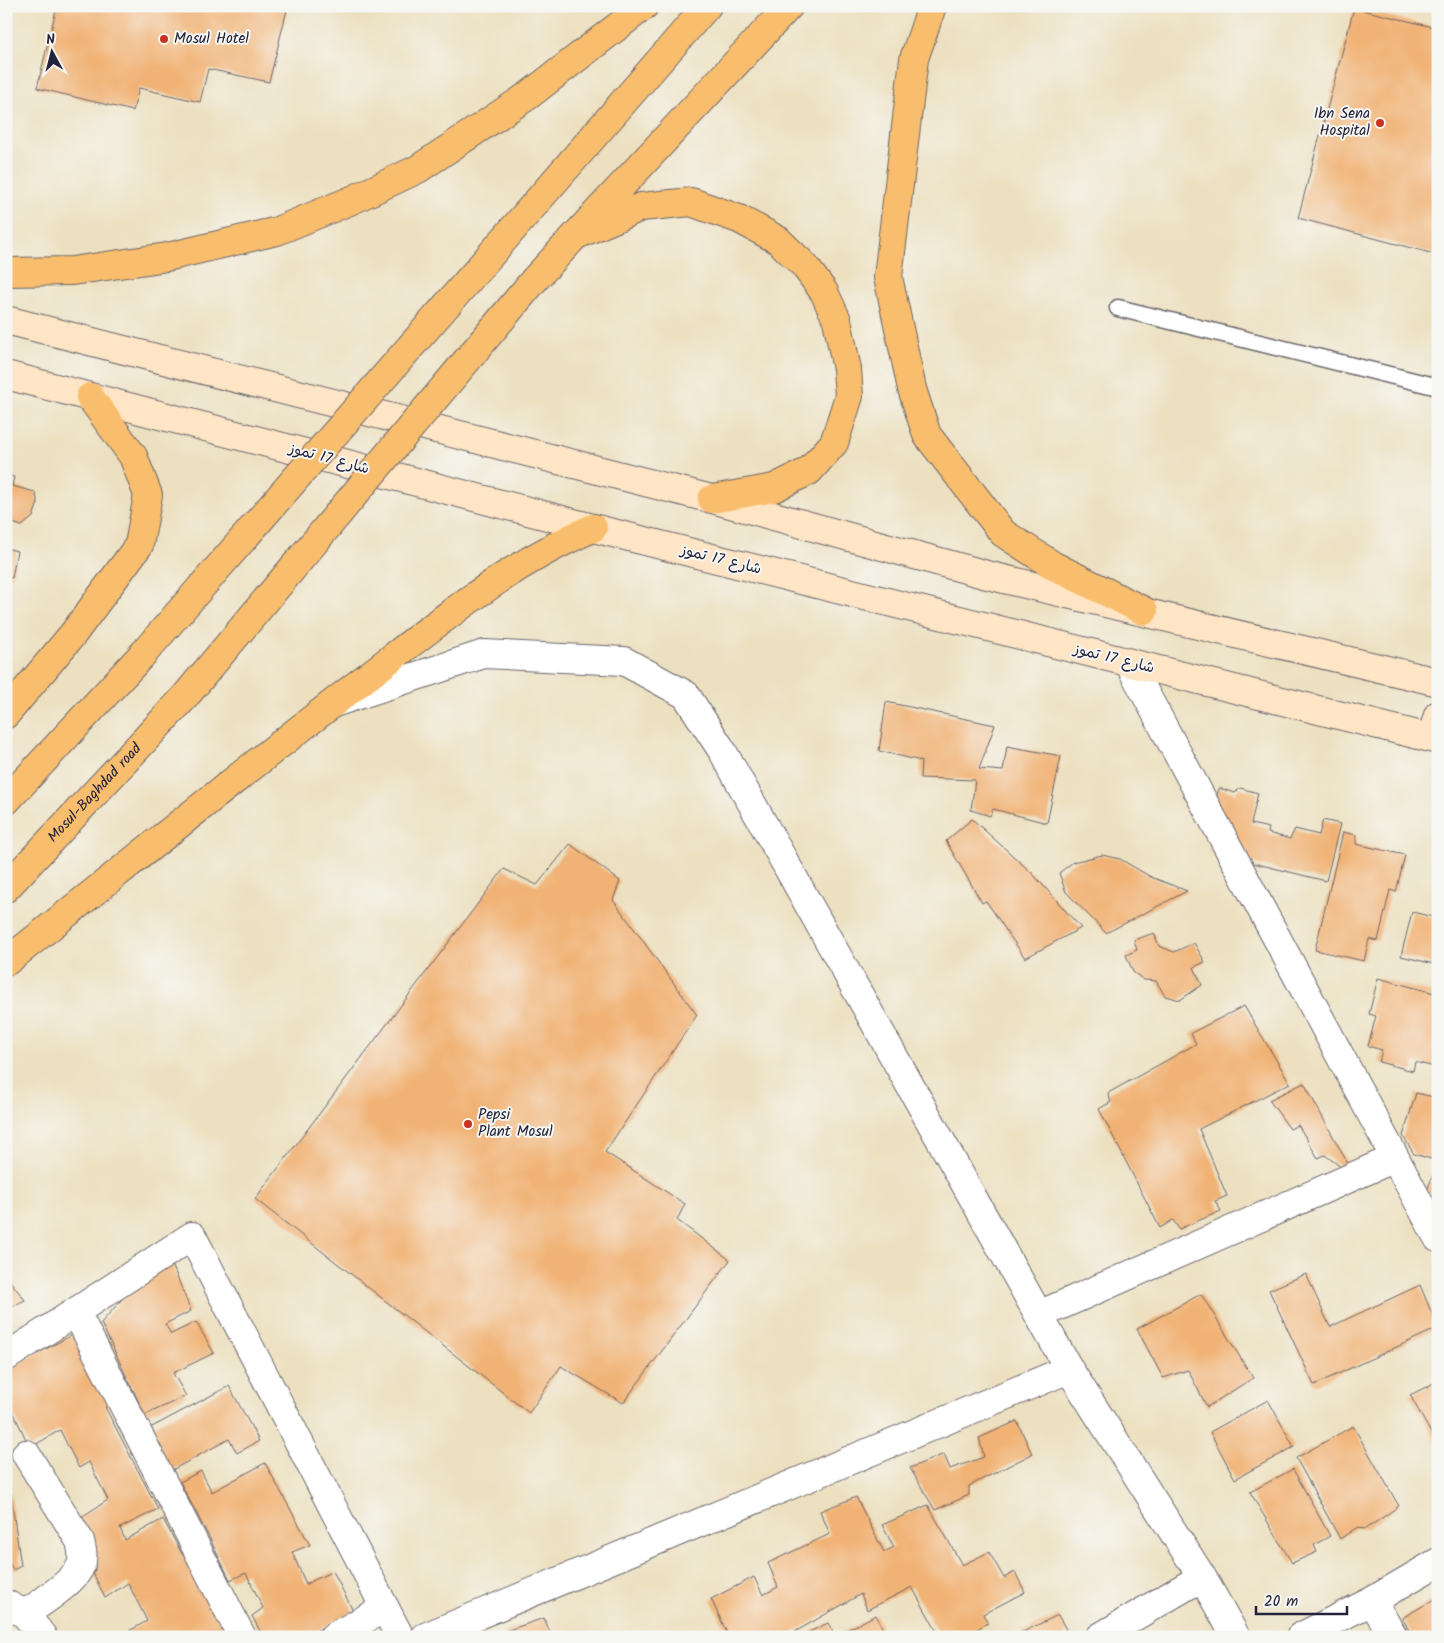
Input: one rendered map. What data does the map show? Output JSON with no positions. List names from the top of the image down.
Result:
{
  "streets": {
    "highway": ["Mosul-Baghdad road"],
    "main road": ["شارع 17 تموز"]
  },
  "places": ["Mosul Hotel", "Ibn Sena Hospital", "Pepsi Plant Mosul"],
  "scale_bar": "20 m",
  "north": "top"
}
